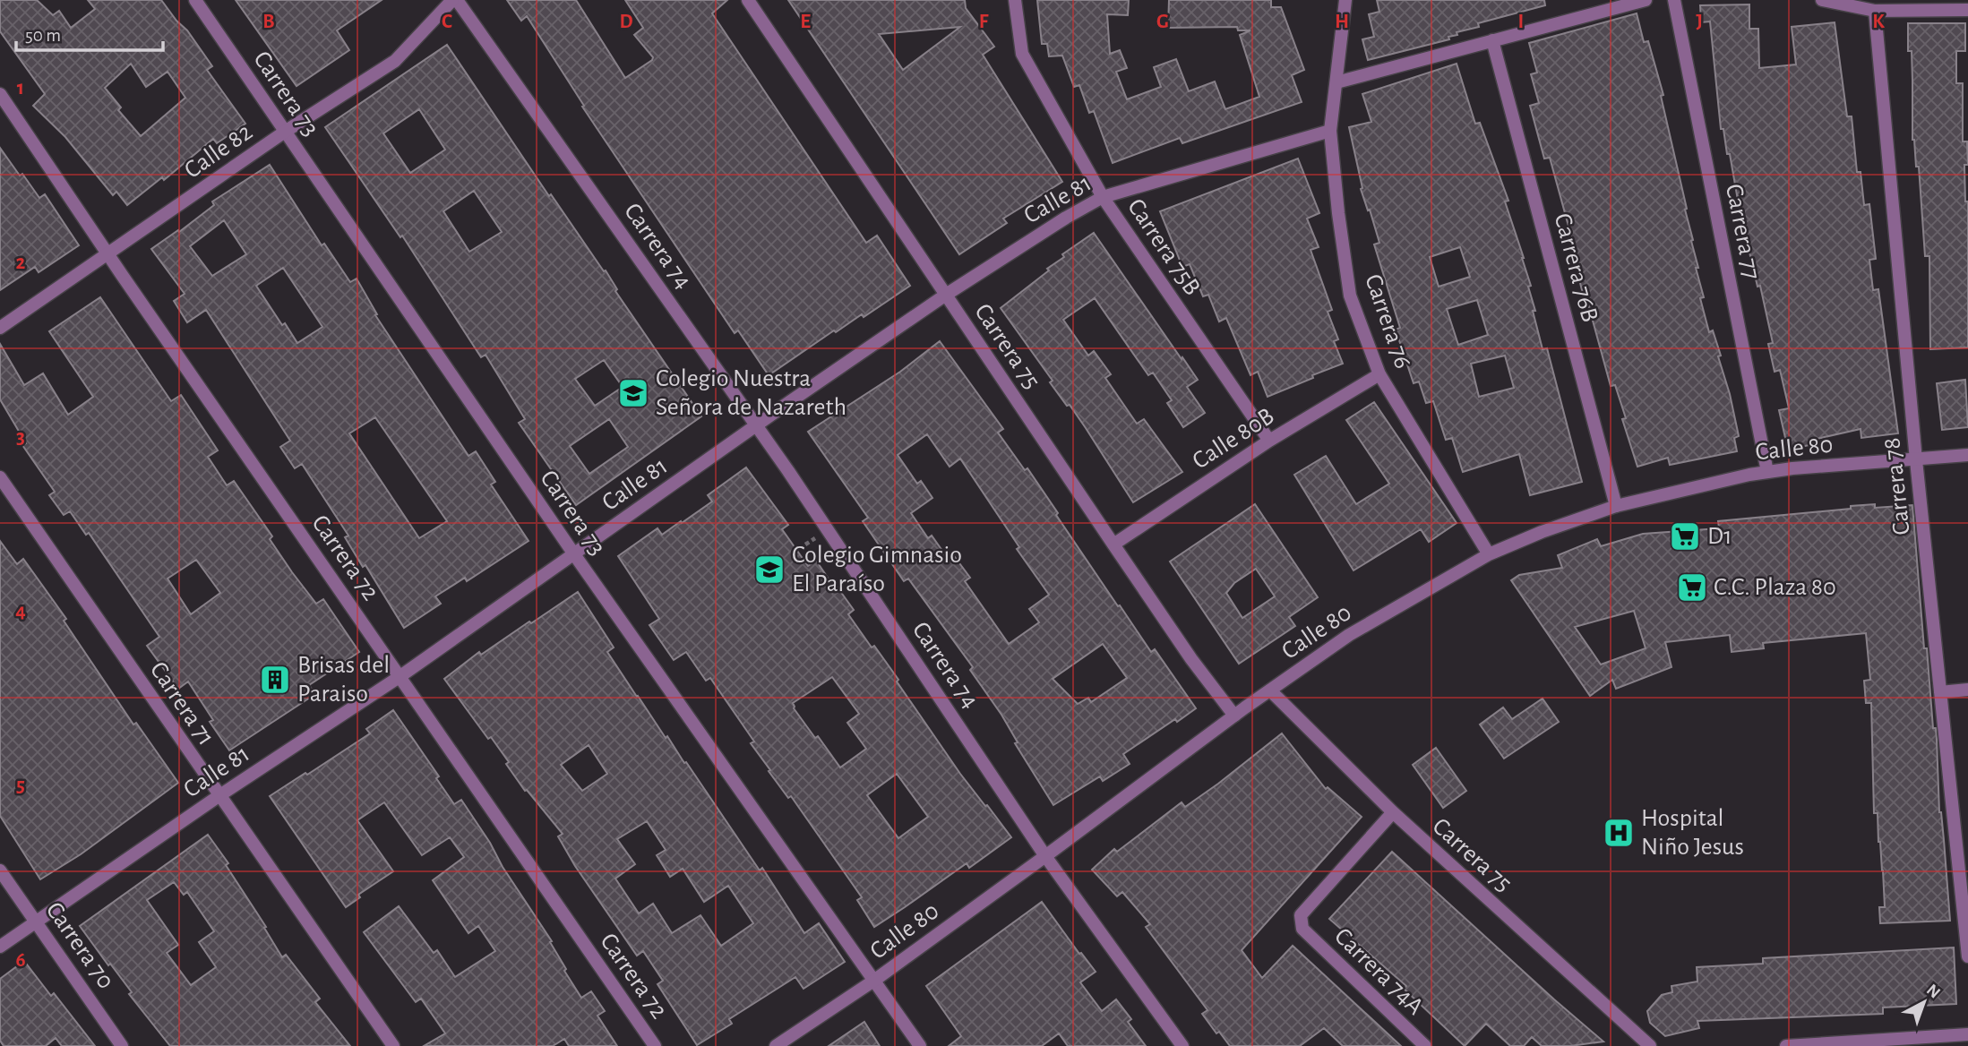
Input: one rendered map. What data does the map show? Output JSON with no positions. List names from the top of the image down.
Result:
{
  "streets": {
    "street": [
      "Carrera 73",
      "Calle 82",
      "Calle 81",
      "Carrera 77",
      "Carrera 74",
      "Carrera 75B",
      "Carrera 76B",
      "Carrera 76",
      "Carrera 75",
      "Calle 80B",
      "Calle 80",
      "Carrera 78",
      "Carrera 72",
      "Carrera 71",
      "Carrera 70",
      "Carrera 74A"
    ]
  },
  "crossings": [
    ["Carrera 73", "Calle 82"],
    ["Carrera 73", "Calle 81"],
    ["Carrera 73", "Calle 80"],
    ["Calle 82", "Carrera 72"],
    ["Calle 81", "Carrera 74"],
    ["Calle 81", "Carrera 75B"],
    ["Calle 81", "Carrera 76"],
    ["Calle 81", "Carrera 75"],
    ["Calle 81", "Carrera 72"],
    ["Calle 81", "Carrera 71"],
    ["Calle 81", "Carrera 70"],
    ["Carrera 77", "Calle 80"],
    ["Carrera 74", "Calle 80"],
    ["Carrera 75B", "Calle 80B"],
    ["Carrera 76B", "Calle 80"],
    ["Carrera 76", "Calle 80B"],
    ["Carrera 76", "Calle 80"],
    ["Carrera 75", "Calle 80B"],
    ["Carrera 75", "Calle 80"],
    ["Carrera 75", "Carrera 74A"],
    ["Calle 80", "Carrera 78"]
  ],
  "places": {
    "school or university": ["Colegio Nuestra Señora de Nazareth", "Colegio Gimnasio El Paraíso"],
    "supermarket": ["D1", "C.C. Plaza 80"],
    "building": ["Brisas del Paraiso"],
    "hospital": ["Hospital Niño Jesus"]
  },
  "scale_bar": "50 m",
  "north": "top right",
  "grid": {
    "columns": [
      "B",
      "C",
      "D",
      "E",
      "F",
      "G",
      "H",
      "I",
      "J",
      "K"
    ],
    "rows": [
      "1",
      "2",
      "3",
      "4",
      "5",
      "6"
    ]
  }
}
